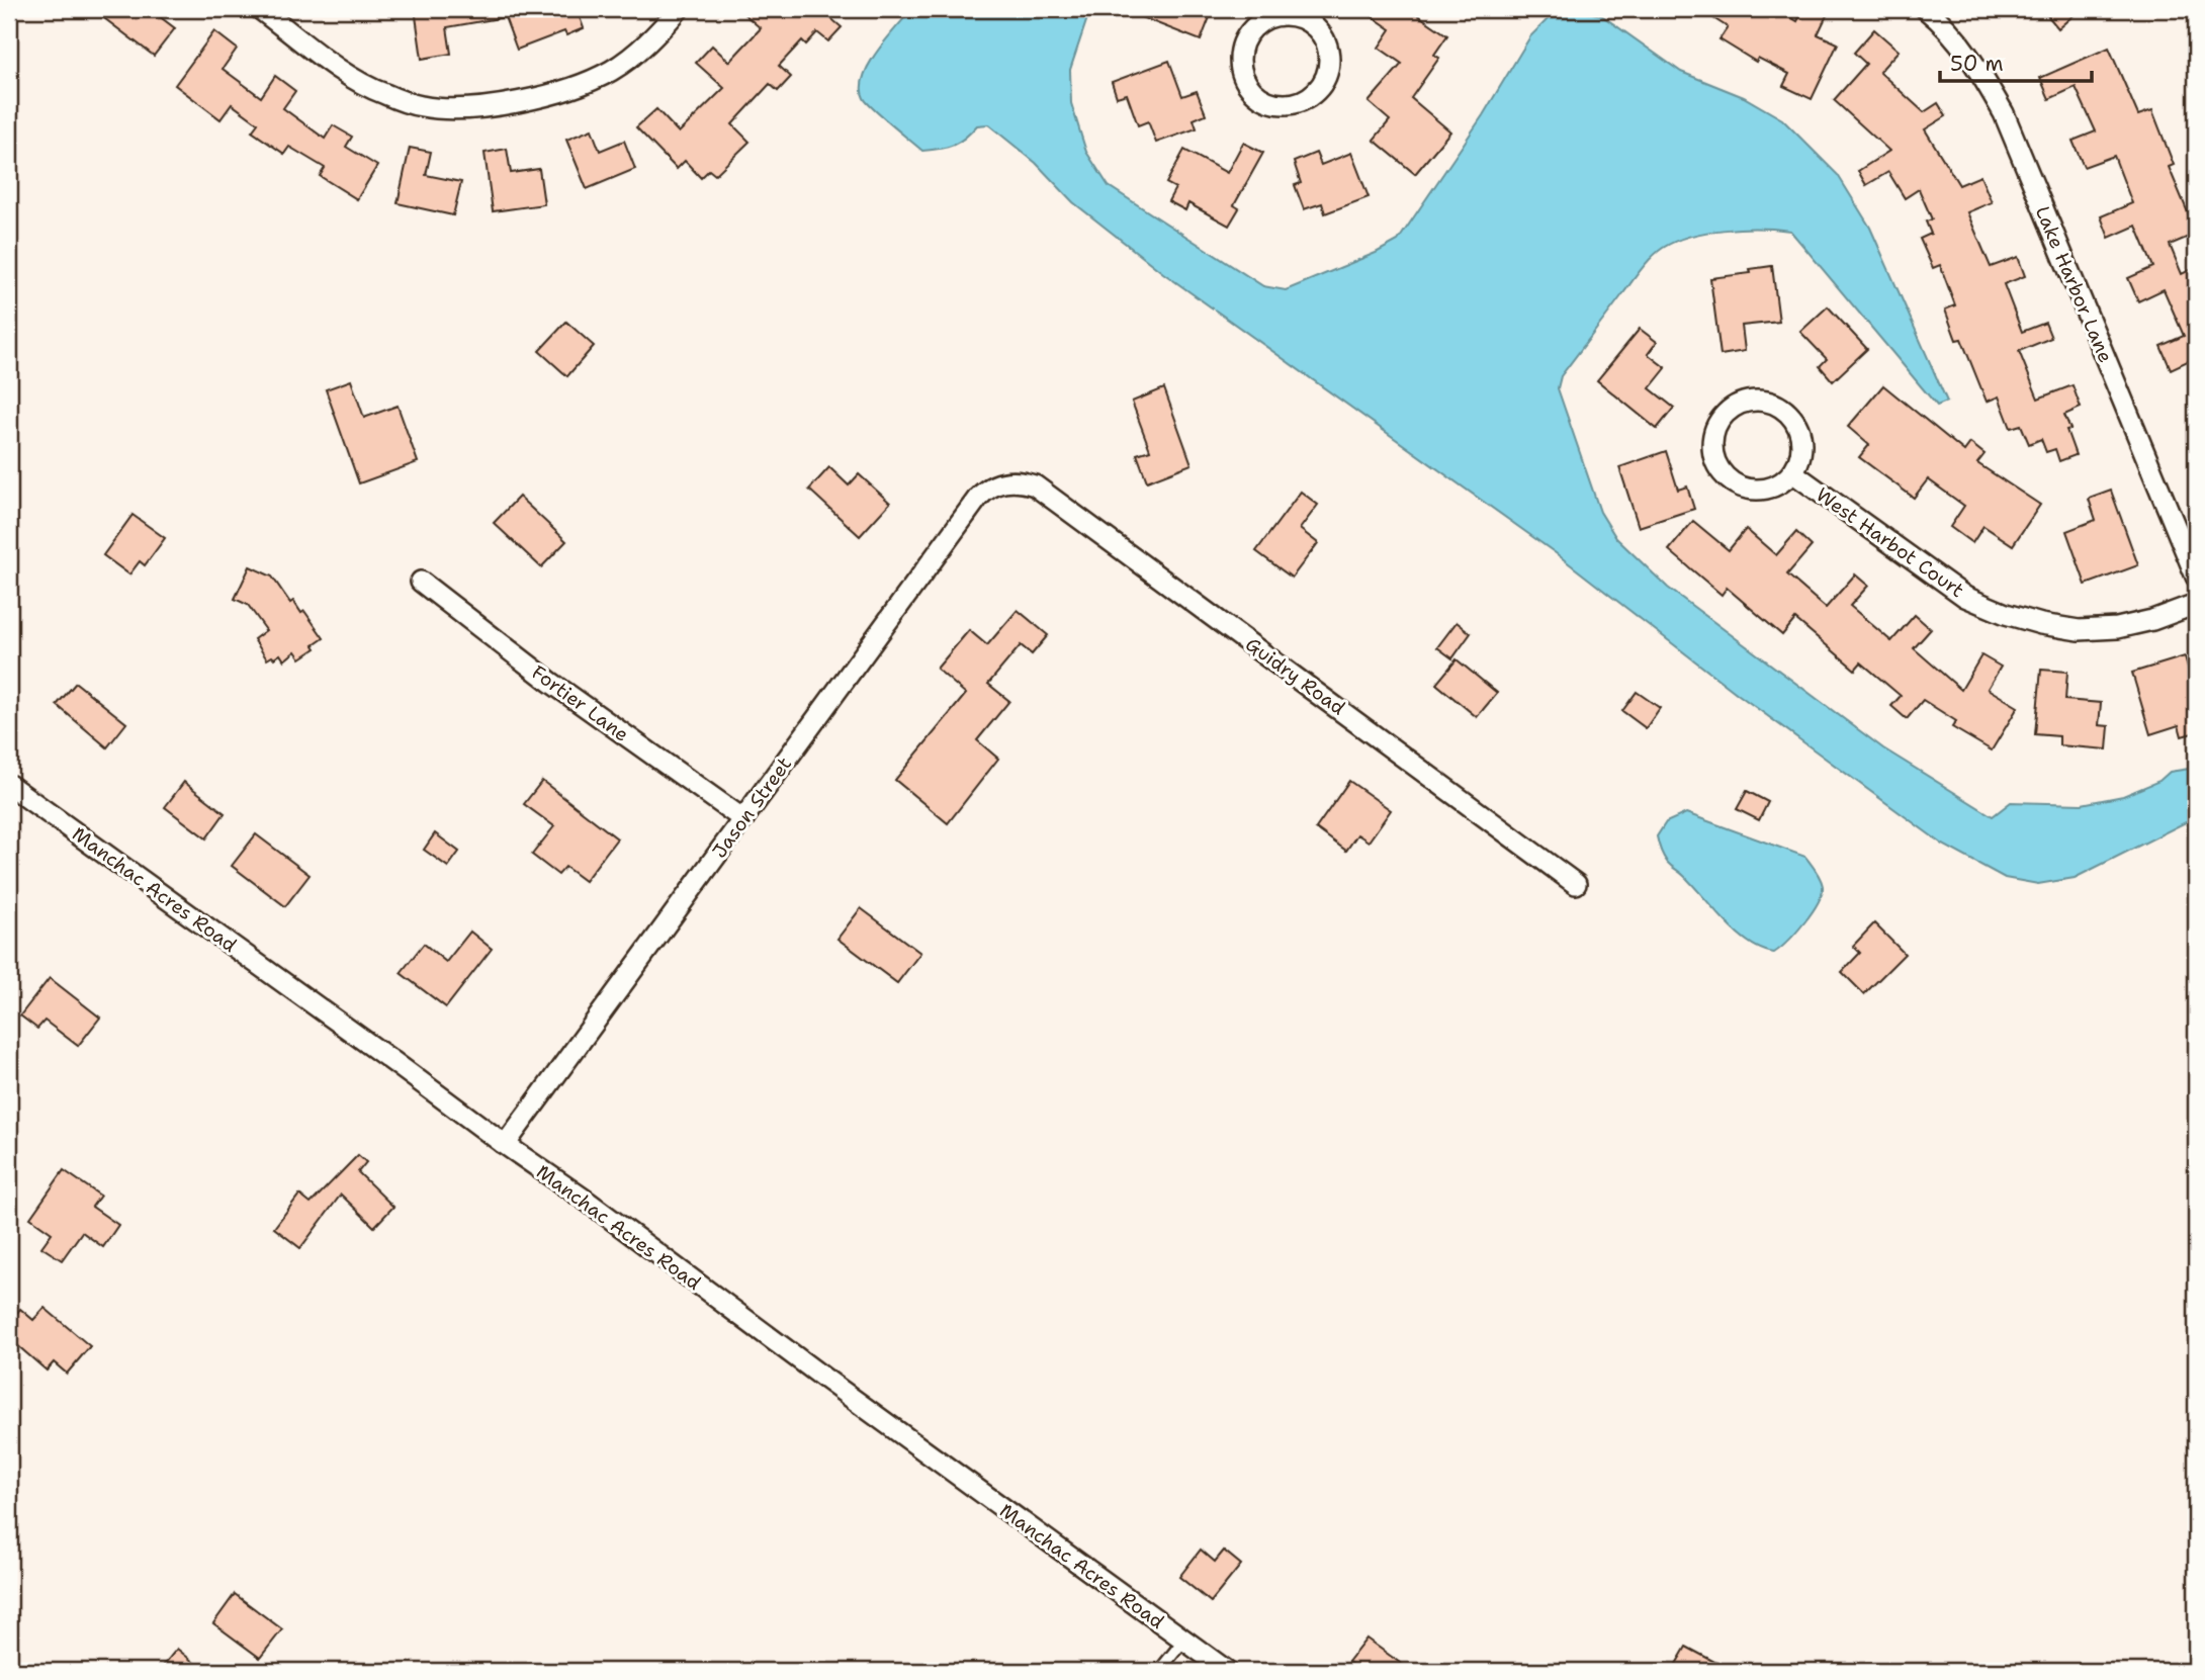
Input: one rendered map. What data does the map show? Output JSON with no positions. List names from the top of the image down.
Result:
{
  "streets": {
    "street": [
      "Lake Harbor Lane",
      "West Harbot Court",
      "Guidry Road",
      "Fortier Lane",
      "Jason Street",
      "Manchac Acres Road"
    ]
  },
  "crossings": [
    ["Guidry Road", "Jason Street"],
    ["Fortier Lane", "Jason Street"],
    ["Jason Street", "Manchac Acres Road"]
  ],
  "scale_bar": "50 m"
}
